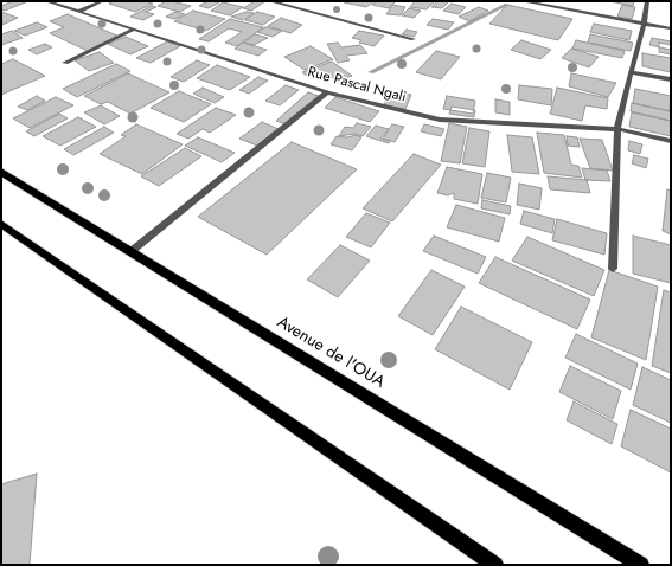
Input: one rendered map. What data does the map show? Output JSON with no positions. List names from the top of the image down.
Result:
{
  "streets": {
    "main road": ["Avenue de l'OUA"],
    "street": ["Rue Pascal Ngali"]
  }
}
